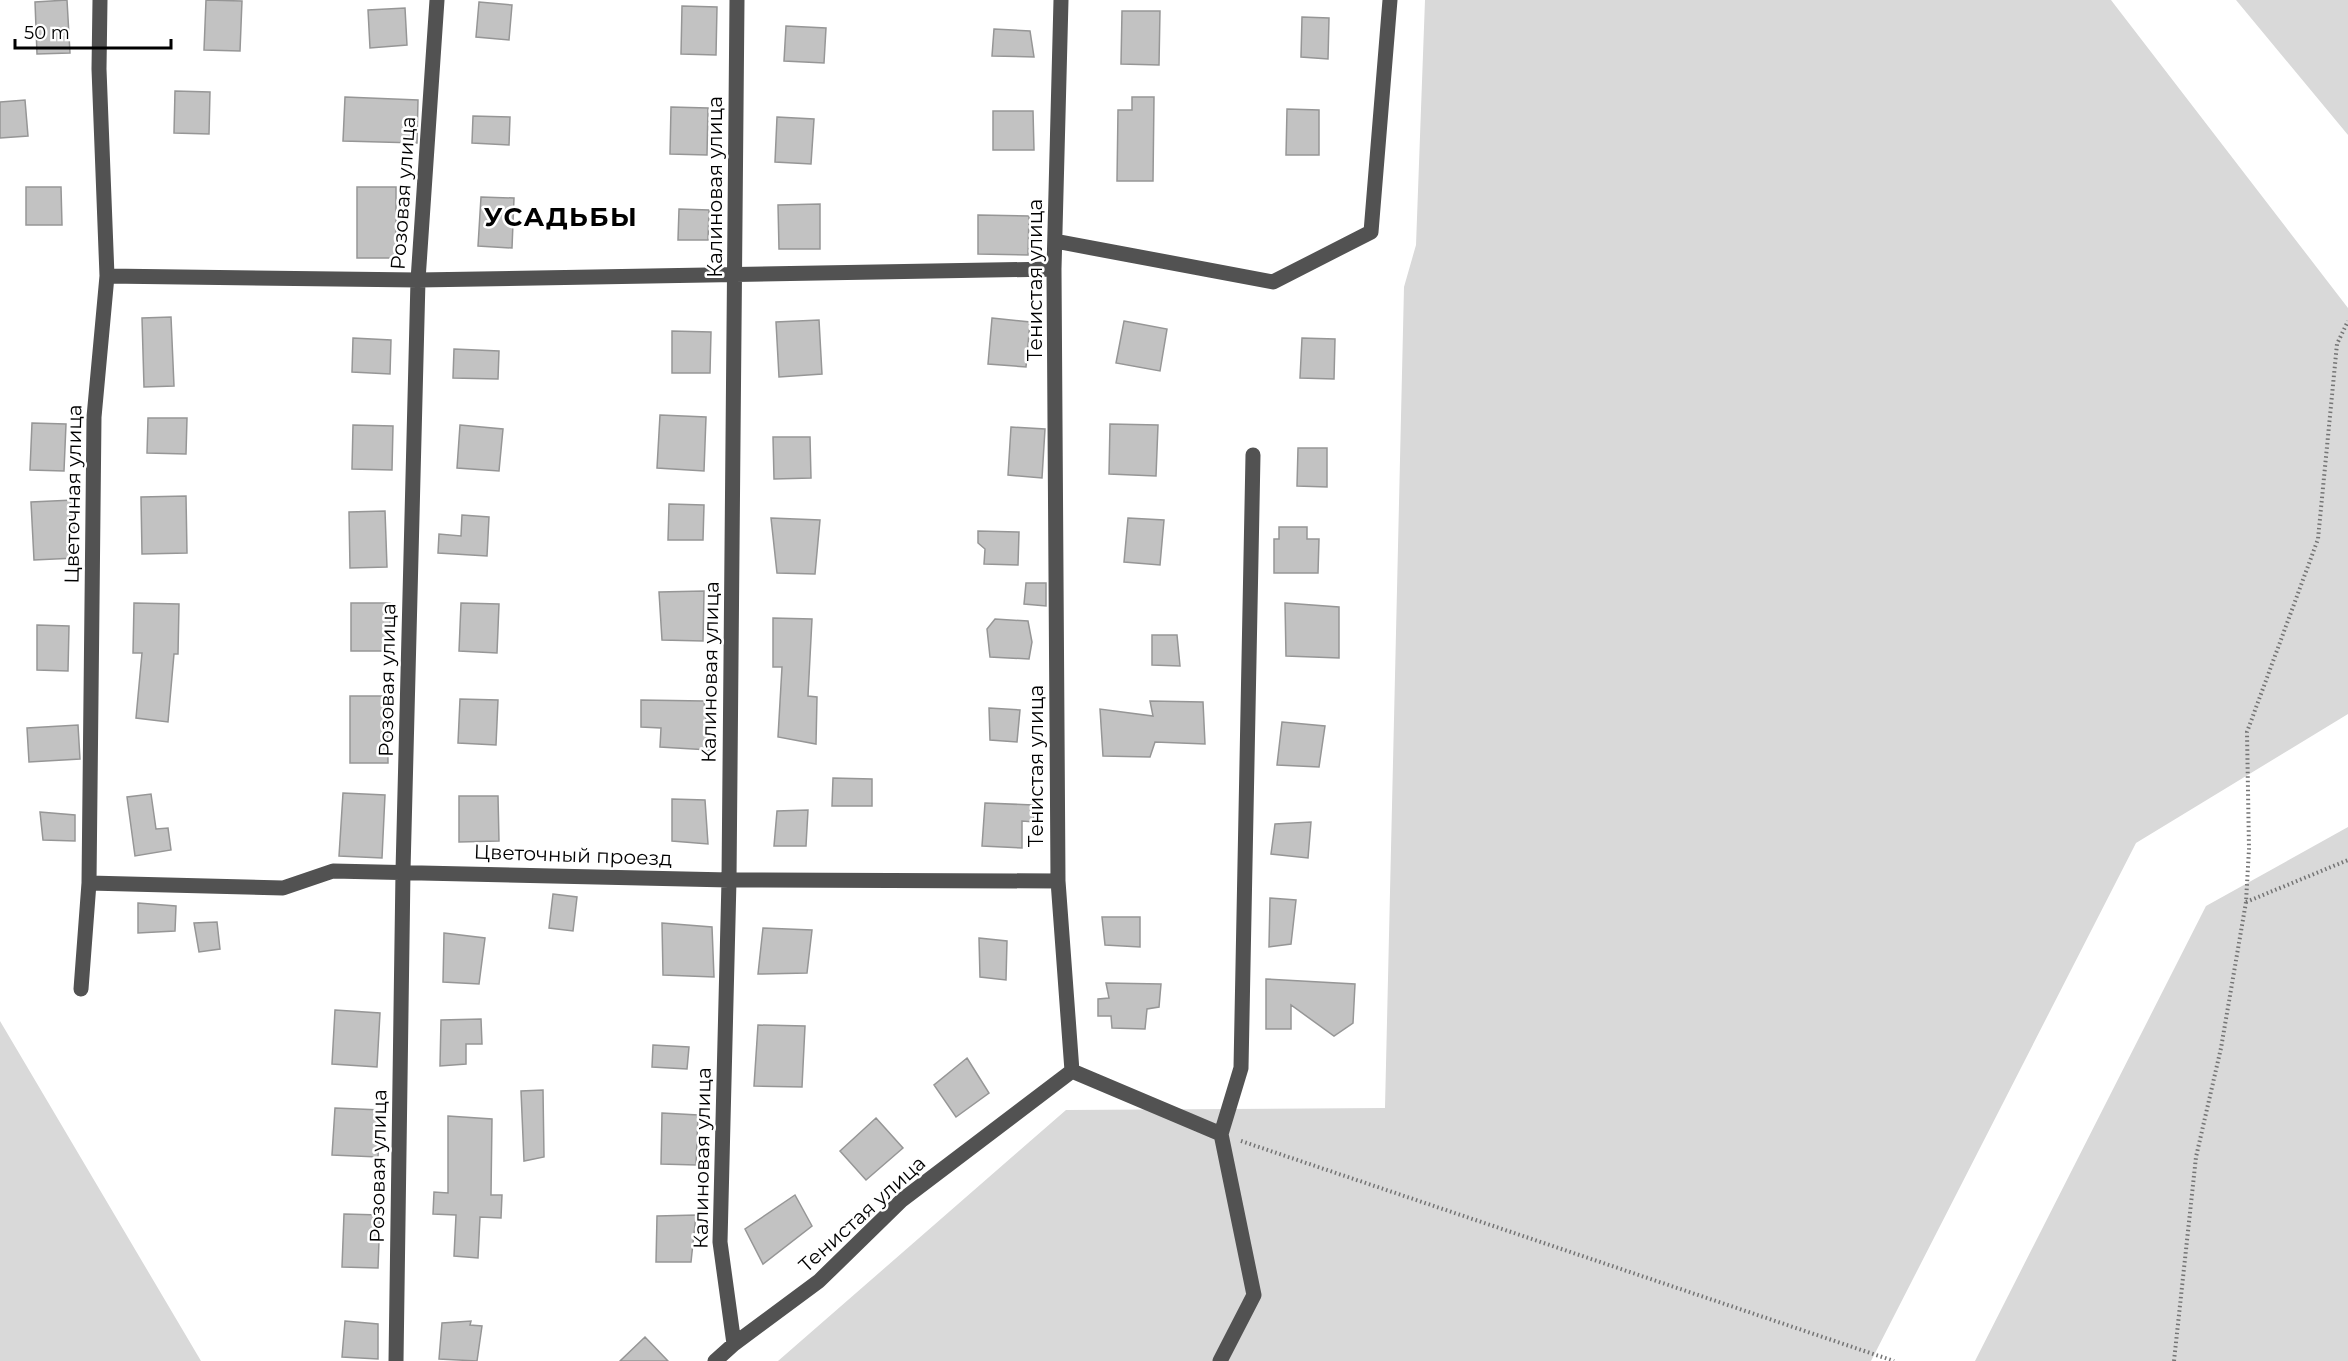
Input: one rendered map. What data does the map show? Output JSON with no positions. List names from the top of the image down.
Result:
{
  "streets": {
    "street": [
      "Калиновая улица",
      "Розовая улица",
      "Тенистая улица",
      "Цветочная улица",
      "Цветочный проезд"
    ]
  },
  "crossings": [
    ["Калиновая улица", "Тенистая улица"],
    ["Калиновая улица", "Цветочный проезд"],
    ["Розовая улица", "Цветочный проезд"],
    ["Тенистая улица", "Цветочный проезд"],
    ["Цветочная улица", "Цветочный проезд"]
  ],
  "districts": ["УСАДЬБЫ"],
  "scale_bar": "50 m"
}
